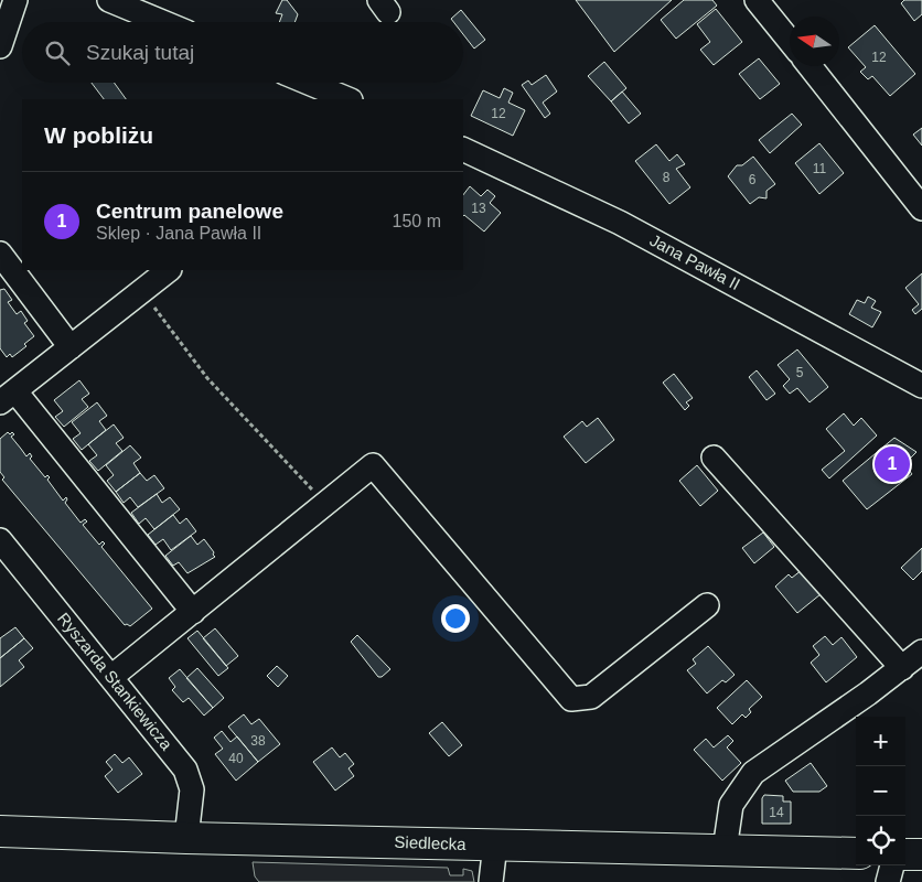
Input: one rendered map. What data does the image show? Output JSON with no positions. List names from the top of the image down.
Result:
{
  "streets": {
    "main road": ["Siedlecka"],
    "street": ["Jana Pawła II", "Ryszarda Stankiewicza"]
  },
  "crossings": [
    ["Ryszarda Stankiewicza", "Siedlecka"]
  ],
  "house_numbers": [
    "12",
    "12",
    "11",
    "8",
    "6",
    "13",
    "5",
    "38",
    "40",
    "14"
  ],
  "north": "left",
  "page": {
    "search": "Szukaj tutaj",
    "heading": "W pobliżu",
    "list": [
      {
        "mark": "1",
        "name": "Centrum panelowe",
        "note": "Sklep · Jana Pawła II",
        "value": "150 m"
      }
    ],
    "pins": "1",
    "map_buttons": ["+", "−"]
  }
}
